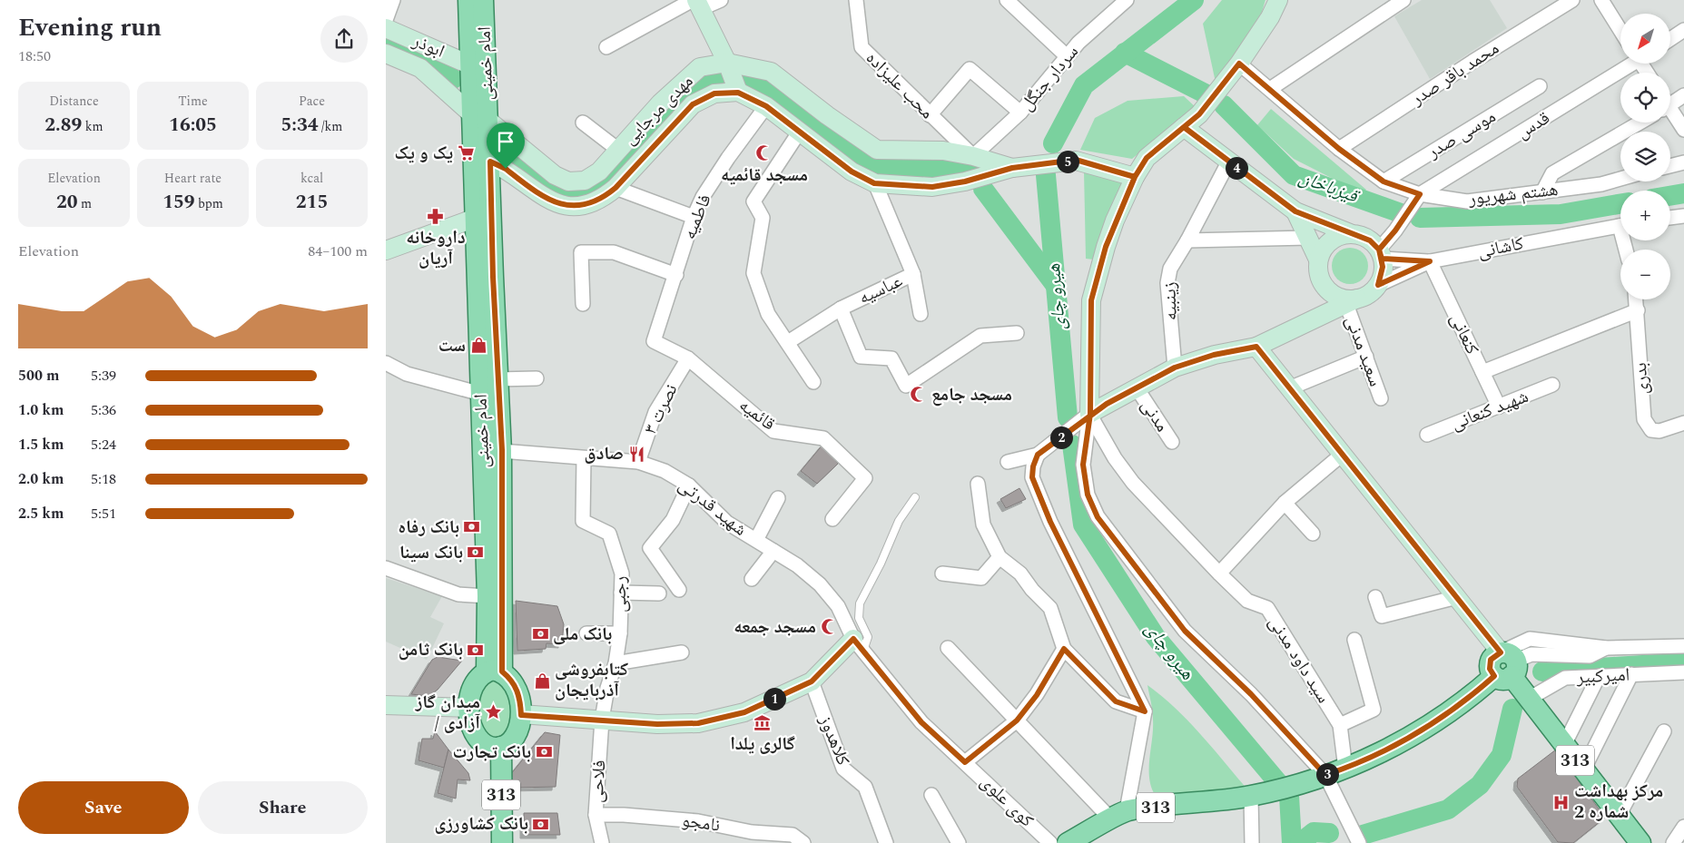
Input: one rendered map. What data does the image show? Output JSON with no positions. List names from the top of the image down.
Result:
{
  "streets": {
    "main road": [
      "ابوذر",
      "امام خمینی",
      "مهدی مرجایی",
      "313"
    ],
    "street": [
      "محمد باقر صدر",
      "سردار جنگل",
      "محب علیزاده",
      "قدس",
      "موسی صدر",
      "هشتم شهریور",
      "فاطمیه",
      "کاشانی",
      "عباسیه",
      "زینبیه",
      "کنعانی",
      "سعید مدنی",
      "بدری",
      "نصرت ۳",
      "شهید کنعانی",
      "قائمیه",
      "مدنی",
      "شهید قدرتی",
      "رجبی",
      "سید داود مدنی",
      "امیرکبیر",
      "کلاهدوز",
      "فلاحی",
      "کوی علوی",
      "نامجو"
    ]
  },
  "crossings": [
    ["ابوذر", "امام خمینی"],
    ["امام خمینی", "مهدی مرجایی"],
    ["امام خمینی", "شهید قدرتی"],
    ["امام خمینی", "313"],
    ["محمد باقر صدر", "هشتم شهریور"],
    ["سردار جنگل", "محب علیزاده"],
    ["سردار جنگل", "مهدی مرجایی"],
    ["محب علیزاده", "مهدی مرجایی"],
    ["قدس", "هشتم شهریور"],
    ["موسی صدر", "هشتم شهریور"],
    ["فاطمیه", "قائمیه"],
    ["کاشانی", "کنعانی"],
    ["کاشانی", "سعید مدنی"],
    ["کنعانی", "شهید کنعانی"],
    ["نصرت ۳", "قائمیه"],
    ["نصرت ۳", "شهید قدرتی"],
    ["شهید قدرتی", "رجبی"],
    ["شهید قدرتی", "کوی علوی"],
    ["رجبی", "فلاحی"],
    ["سید داود مدنی", "313"],
    ["امیرکبیر", "313"],
    ["فلاحی", "نامجو"]
  ],
  "water": ["قیزباخان", "هیرو چای"],
  "places": {
    "supermarket": ["یک و یک"],
    "mosque": ["مسجد قائمیه", "مسجد جامع", "مسجد جمعه"],
    "pharmacy": ["داروخانه آریان"],
    "shop": ["ست", "کتابفروشی آذربایجان"],
    "restaurant": ["صادق"],
    "bank": [
      "بانک رفاه",
      "بانک سینا",
      "بانک ملی",
      "بانک ثامن",
      "بانک تجارت",
      "بانک کشاورزی"
    ],
    "place": ["میدان گاز / آزادی"],
    "museum": ["گالری یلدا"],
    "hospital": ["مرکز بهداشت شماره 2"]
  },
  "north": "bottom left",
  "page": {
    "heading": ["Evening run", "18:50"],
    "map_buttons": ["+", "−"],
    "stats": [
      ["Distance", "2.89 km"],
      ["Time", "16:05"],
      ["Pace", "5:34 /km"],
      ["Elevation", "20 m"],
      ["Heart rate", "159 bpm"],
      ["kcal", "215"]
    ],
    "pins": [
      "5",
      "4",
      "2",
      "1",
      "3"
    ],
    "chart": ["Elevation", "84–100 m"],
    "list": [
      {
        "name": "500 m",
        "note": "5:39"
      },
      {
        "name": "1.0 km",
        "note": "5:36"
      },
      {
        "name": "1.5 km",
        "note": "5:24"
      },
      {
        "name": "2.0 km",
        "note": "5:18"
      },
      {
        "name": "2.5 km",
        "note": "5:51"
      }
    ],
    "buttons": ["Save", "Share"]
  }
}
